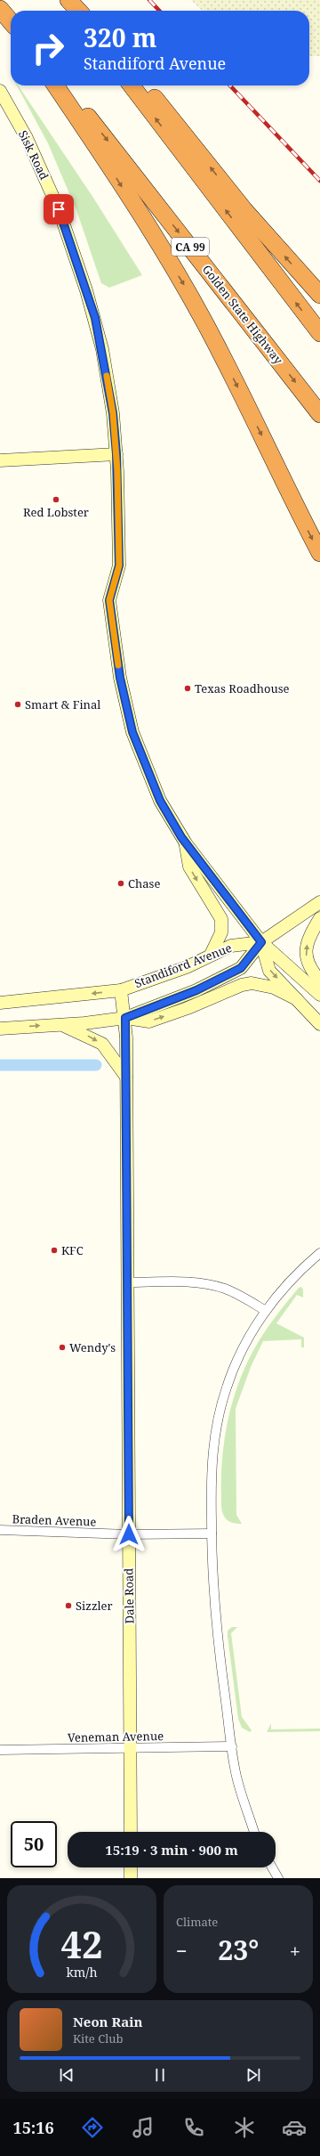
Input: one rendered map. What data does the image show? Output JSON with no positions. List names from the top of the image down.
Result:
{
  "streets": {
    "highway": ["CA 99", "Golden State Highway"],
    "main road": ["Sisk Road", "Standiford Avenue", "Dale Road"],
    "street": ["Braden Avenue", "Veneman Avenue"]
  },
  "crossings": [
    ["Sisk Road", "Standiford Avenue"],
    ["Standiford Avenue", "Dale Road"],
    ["Braden Avenue", "Dale Road"],
    ["Dale Road", "Veneman Avenue"]
  ],
  "places": [
    "Red Lobster",
    "Texas Roadhouse",
    "Smart & Final",
    "Chase",
    "KFC",
    "Wendy's",
    "Sizzler"
  ],
  "page": {
    "turn": ["320 m", "Standiford Avenue"],
    "limit": "50",
    "trip": "15:19 · 3 min · 900 m",
    "tile": "Climate",
    "heat": ["−", "23°", "+"],
    "song": ["Neon Rain", "Kite Club"],
    "tabs": "15:16",
    "gauge": ["42", "km/h"]
  }
}
